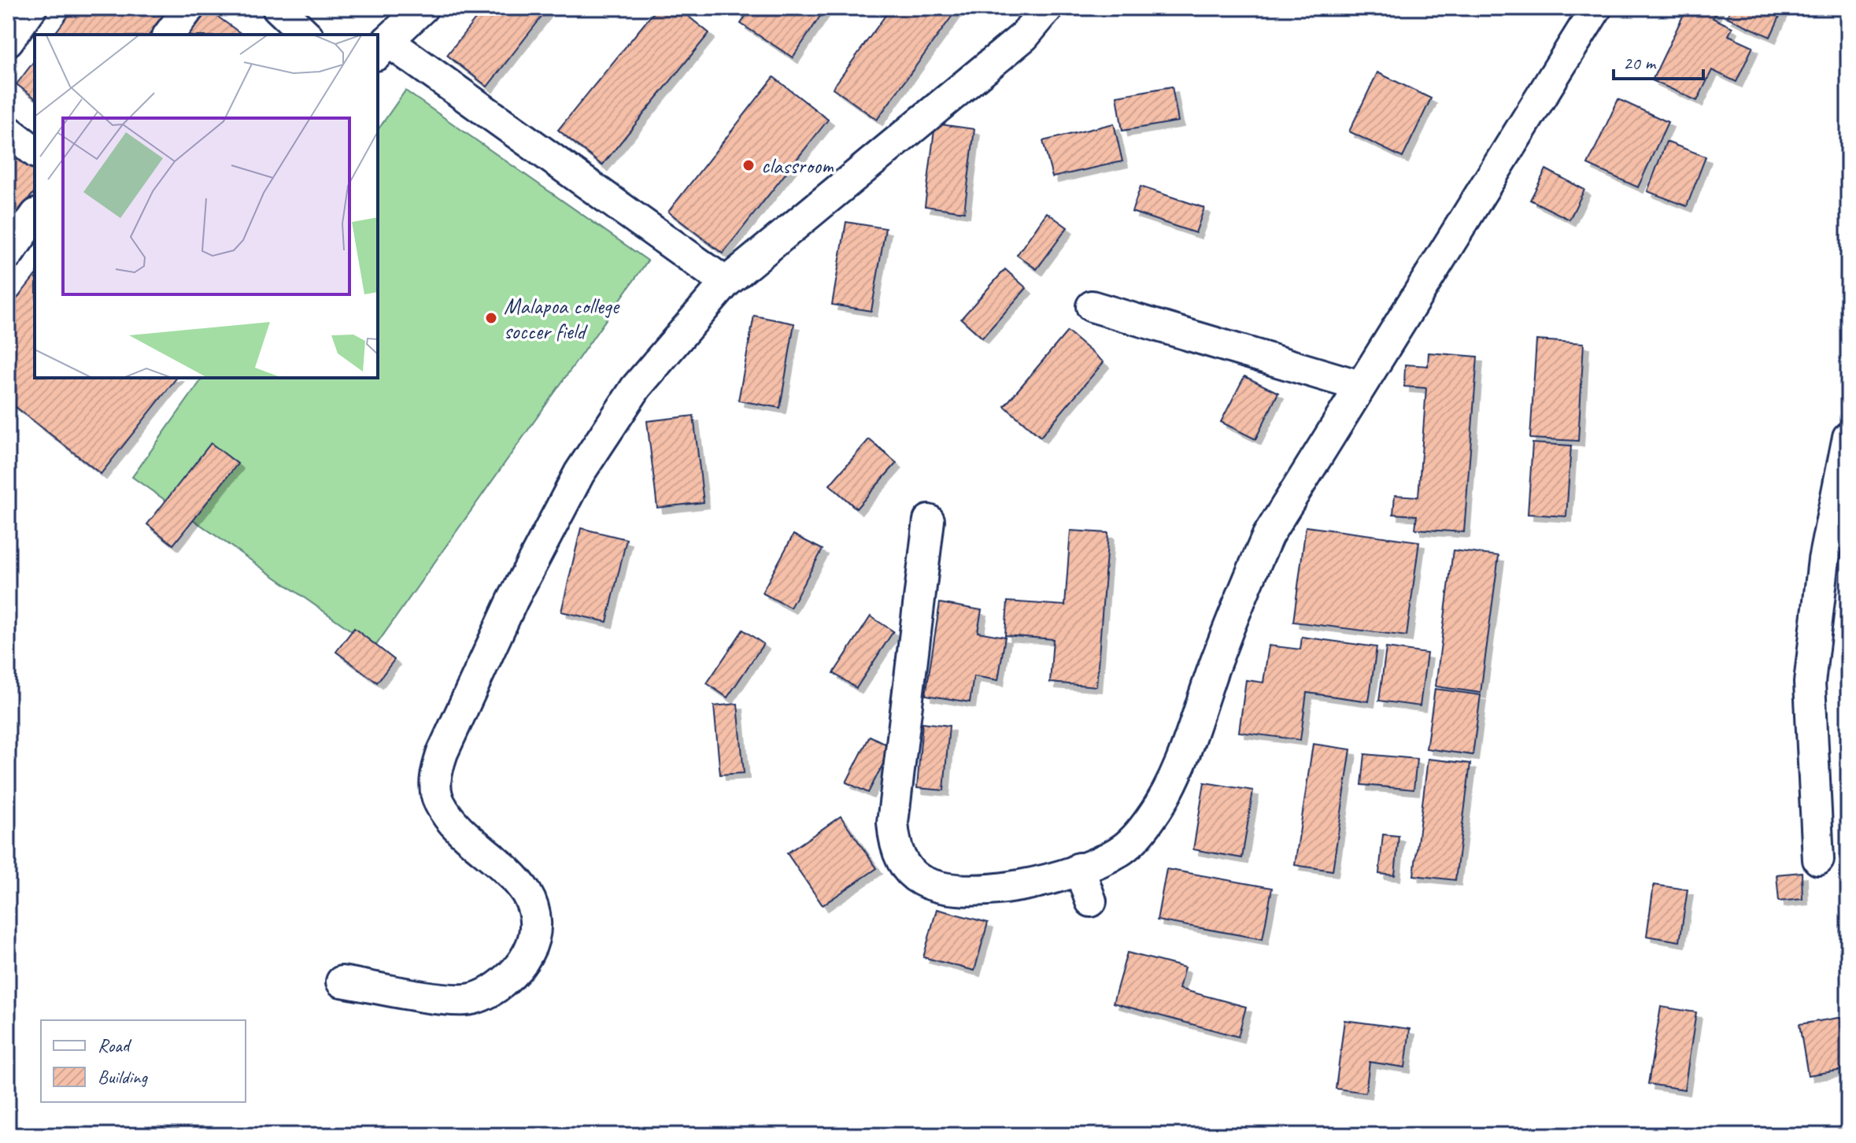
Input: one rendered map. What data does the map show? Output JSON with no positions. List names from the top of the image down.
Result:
{
  "places": ["classroom", "Malapoa college soccer field"],
  "legend": ["Road", "Building"],
  "scale_bar": "20 m"
}
